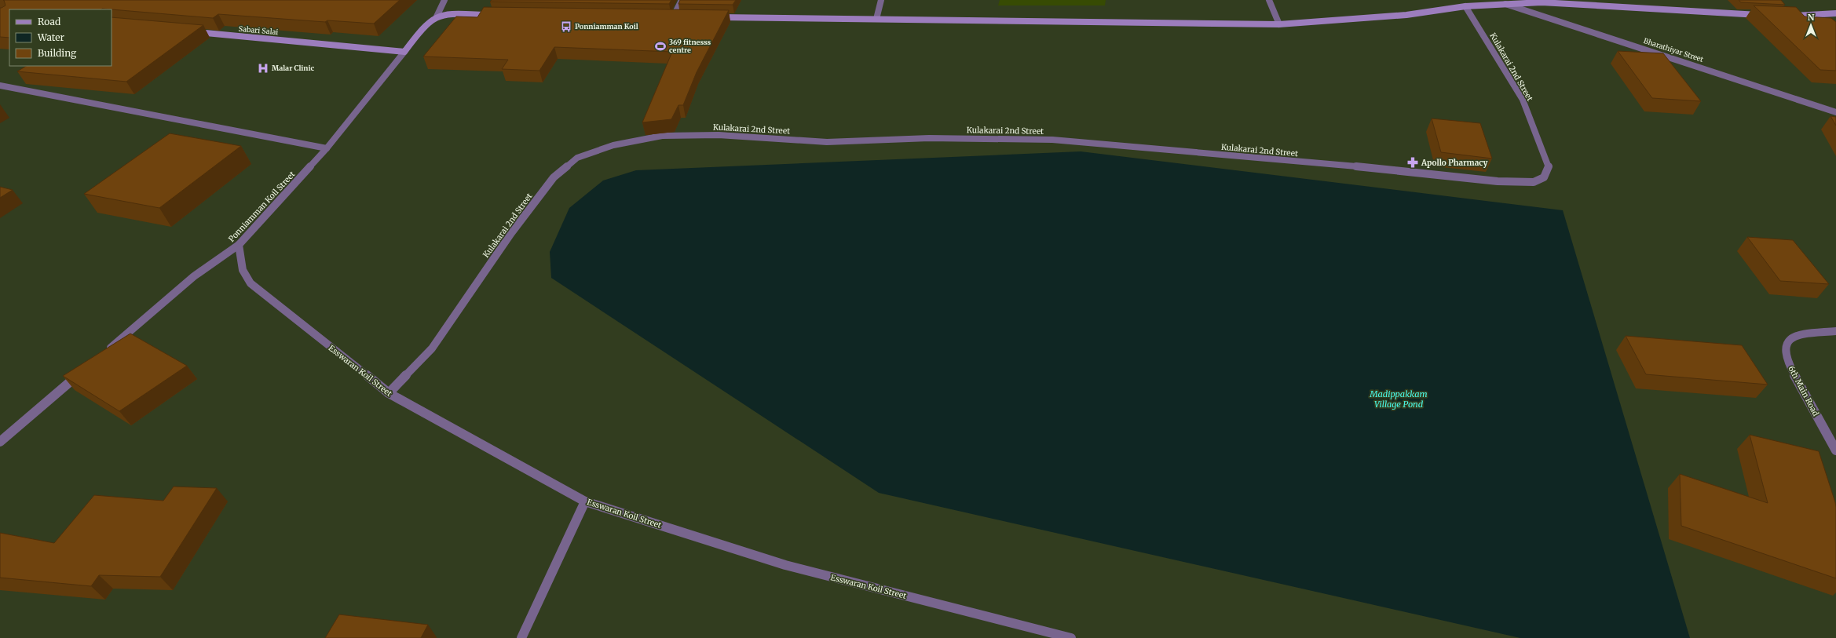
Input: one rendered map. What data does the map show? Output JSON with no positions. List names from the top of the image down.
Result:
{
  "streets": {
    "main road": ["Sabari Salai", "Ponniamman Koil Street"],
    "street": [
      "Bharathiyar Street",
      "Kulakarai 2nd Street",
      "Esswaran Koil Street",
      "6th Main Road"
    ]
  },
  "crossings": [
    ["Sabari Salai", "Ponniamman Koil Street"],
    ["Kulakarai 2nd Street", "Esswaran Koil Street"],
    ["Ponniamman Koil Street", "Esswaran Koil Street"]
  ],
  "water": ["Madippakkam Village Pond"],
  "places": {
    "bus stop": ["Ponniamman Koil"],
    "sports": ["369 fitnesss centre"],
    "hospital": ["Malar Clinic"],
    "pharmacy": ["Apollo Pharmacy"]
  },
  "legend": ["Road", "Water", "Building"],
  "north": "top"
}
